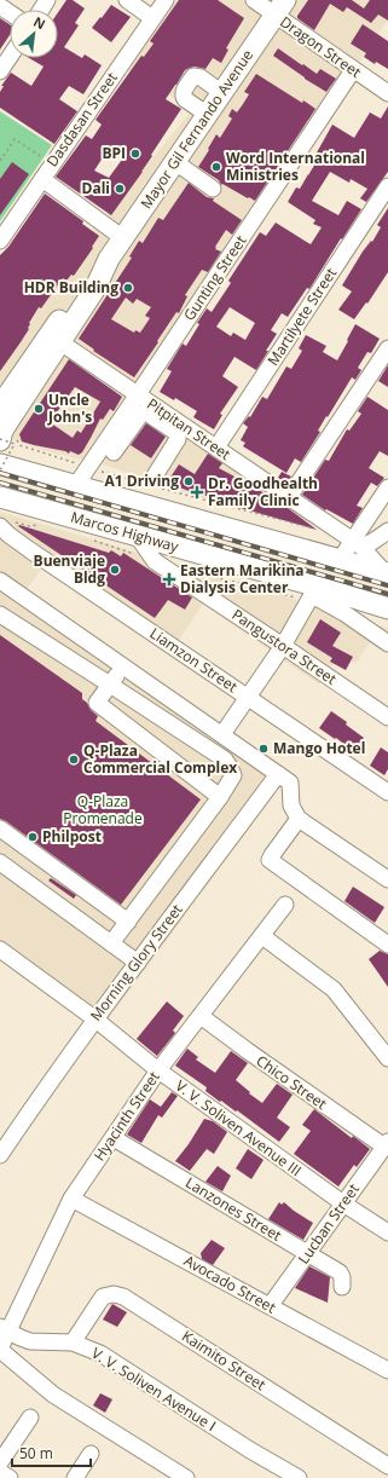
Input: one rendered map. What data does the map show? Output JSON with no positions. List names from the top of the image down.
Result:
{
  "streets": {
    "main road": ["Mayor Gil Fernando Avenue", "Marcos Highway"],
    "street": [
      "Dragon Street",
      "Dasdasan Street",
      "Gunting Street",
      "Martilyete Street",
      "Pitpitan Street",
      "Pangustora Street",
      "Liamzon Street",
      "Morning Glory Street",
      "Chico Street",
      "Hyacinth Street",
      "V. V. Soliven Avenue III",
      "Lanzones Street",
      "Lucban Street",
      "Avocado Street",
      "Kaimito Street",
      "V. V. Soliven Avenue I"
    ]
  },
  "crossings": [
    ["Dragon Street", "Mayor Gil Fernando Avenue"],
    ["Dragon Street", "Gunting Street"],
    ["Mayor Gil Fernando Avenue", "Pitpitan Street"],
    ["Gunting Street", "Pitpitan Street"],
    ["Martilyete Street", "Pitpitan Street"],
    ["Marcos Highway", "Pangustora Street"],
    ["Morning Glory Street", "V. V. Soliven Avenue III"],
    ["Chico Street", "Hyacinth Street"],
    ["Chico Street", "Lucban Street"],
    ["Hyacinth Street", "V. V. Soliven Avenue III"],
    ["Hyacinth Street", "Lanzones Street"],
    ["Hyacinth Street", "Avocado Street"],
    ["Hyacinth Street", "V. V. Soliven Avenue I"],
    ["V. V. Soliven Avenue III", "Lucban Street"],
    ["Lanzones Street", "Lucban Street"],
    ["Lucban Street", "Avocado Street"],
    ["Kaimito Street", "V. V. Soliven Avenue I"]
  ],
  "parks": ["Q-Plaza Promenade"],
  "places": {
    "other": [
      "BPI",
      "Word International Ministries",
      "Dali",
      "HDR Building",
      "Uncle John's",
      "A1 Driving",
      "Buenviaje Bldg",
      "Mango Hotel",
      "Q-Plaza Commercial Complex",
      "Philpost"
    ],
    "health": ["Dr. Goodhealth Family Clinic", "Eastern Marikina Dialysis Center"]
  },
  "scale_bar": "50 m",
  "north": "top right"
}
